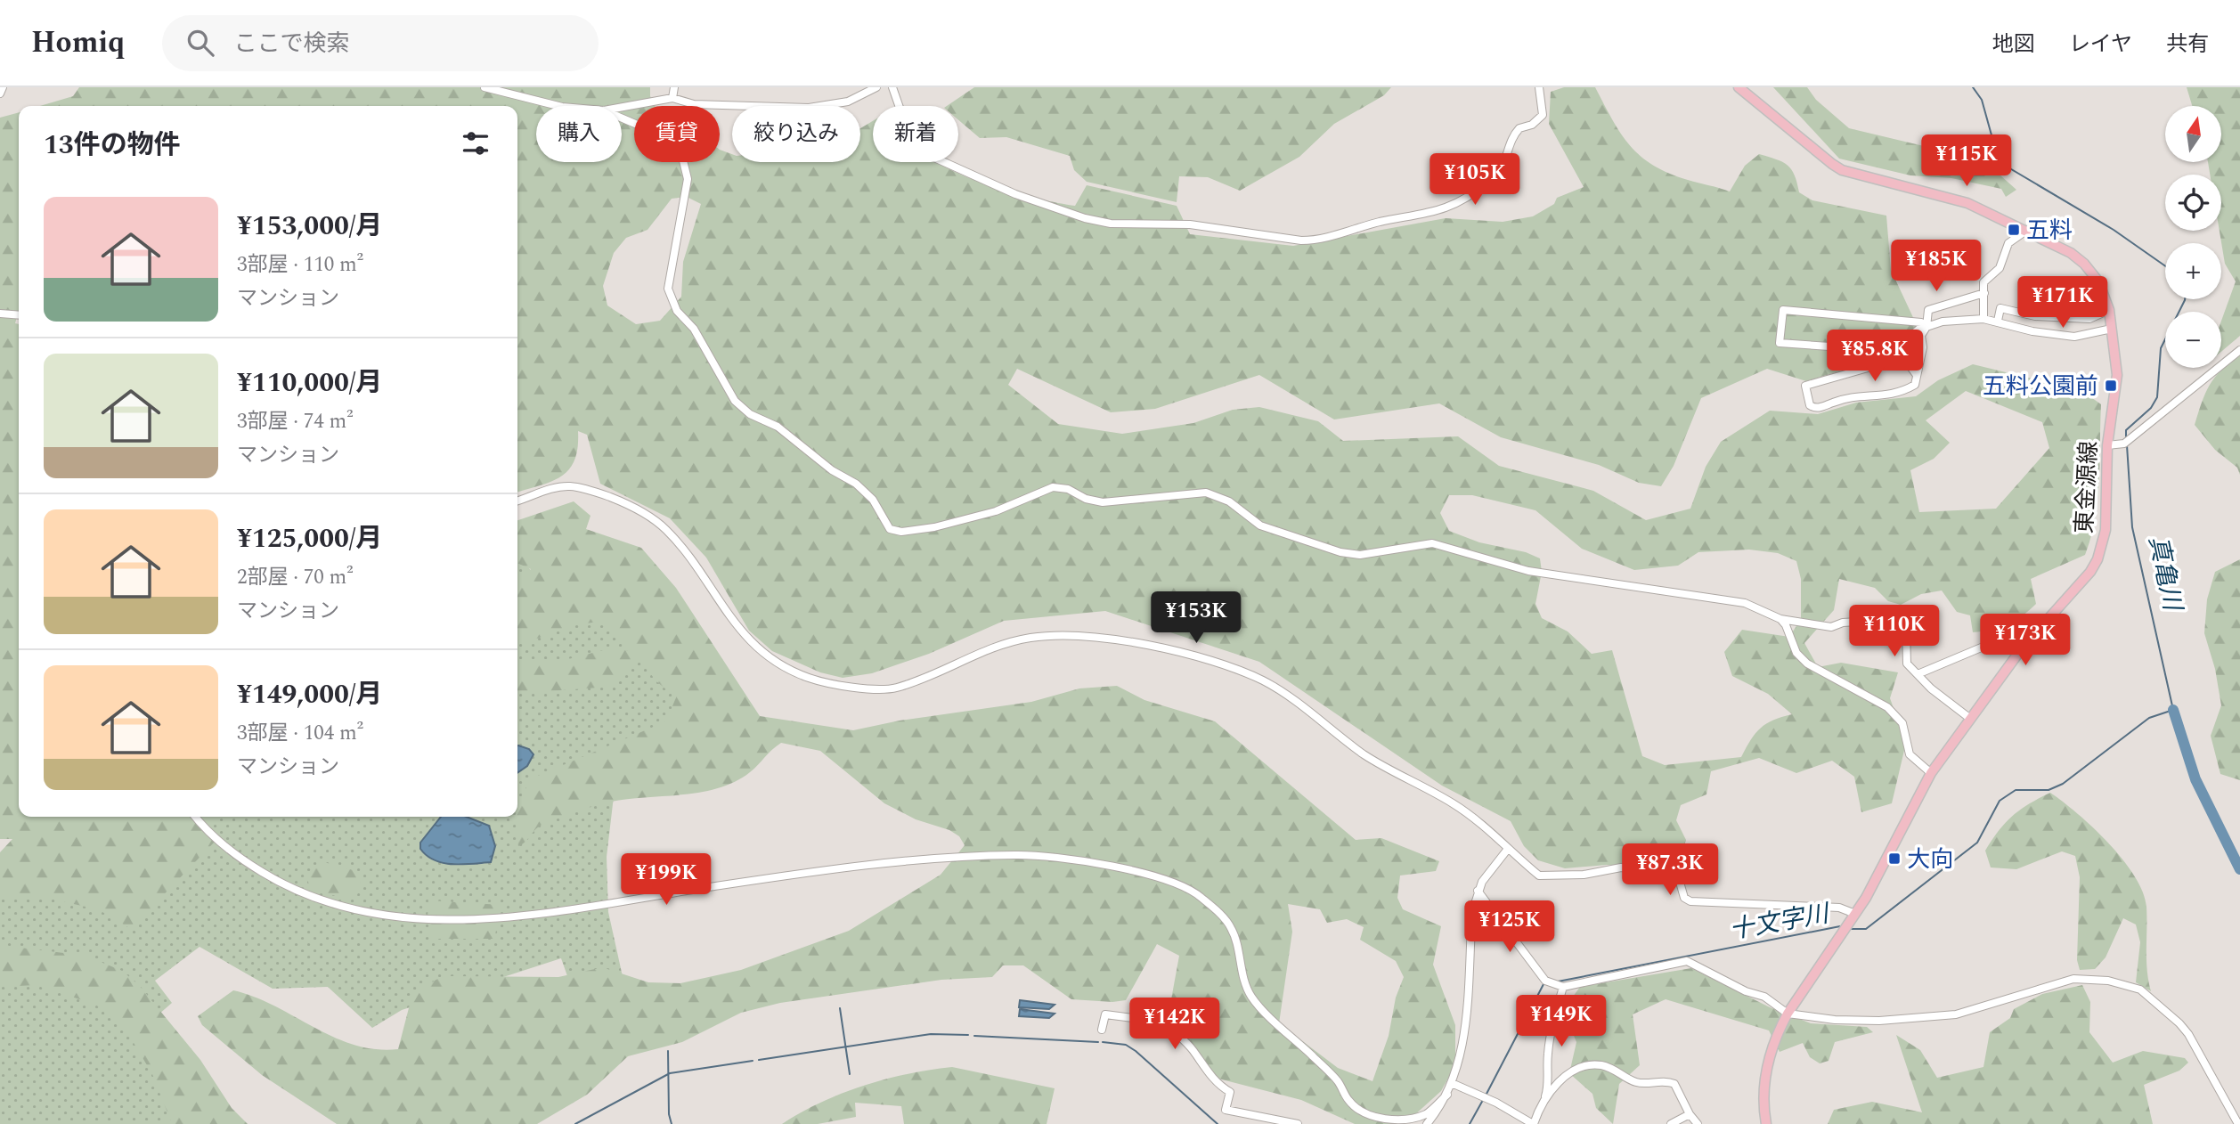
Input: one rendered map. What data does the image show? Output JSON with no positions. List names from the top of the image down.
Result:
{
  "streets": {
    "main road": ["東金源線"]
  },
  "water": ["真亀川", "十文字川"],
  "places": {
    "transit": ["五料", "五料公園前", "大向"]
  },
  "north": "top",
  "page": {
    "header": "Homiq",
    "search": "ここで検索",
    "nav": ["地図", "レイヤ", "共有"],
    "map_buttons": ["+", "−"],
    "chip": [
      "購入",
      "賃貸",
      "絞り込み",
      "新着"
    ],
    "heading": "13件の物件",
    "price": [
      "¥115K",
      "¥105K",
      "¥185K",
      "¥171K",
      "¥85.8K",
      "¥153K",
      "¥110K",
      "¥173K",
      "¥87.3K",
      "¥199K",
      "¥125K",
      "¥149K",
      "¥142K"
    ],
    "list": [
      {
        "name": "¥153,000/月",
        "note": "3部屋 · 110 m² · マンション"
      },
      {
        "name": "¥110,000/月",
        "note": "3部屋 · 74 m² · マンション"
      },
      {
        "name": "¥125,000/月",
        "note": "2部屋 · 70 m² · マンション"
      },
      {
        "name": "¥149,000/月",
        "note": "3部屋 · 104 m² · マンション"
      }
    ]
  }
}
